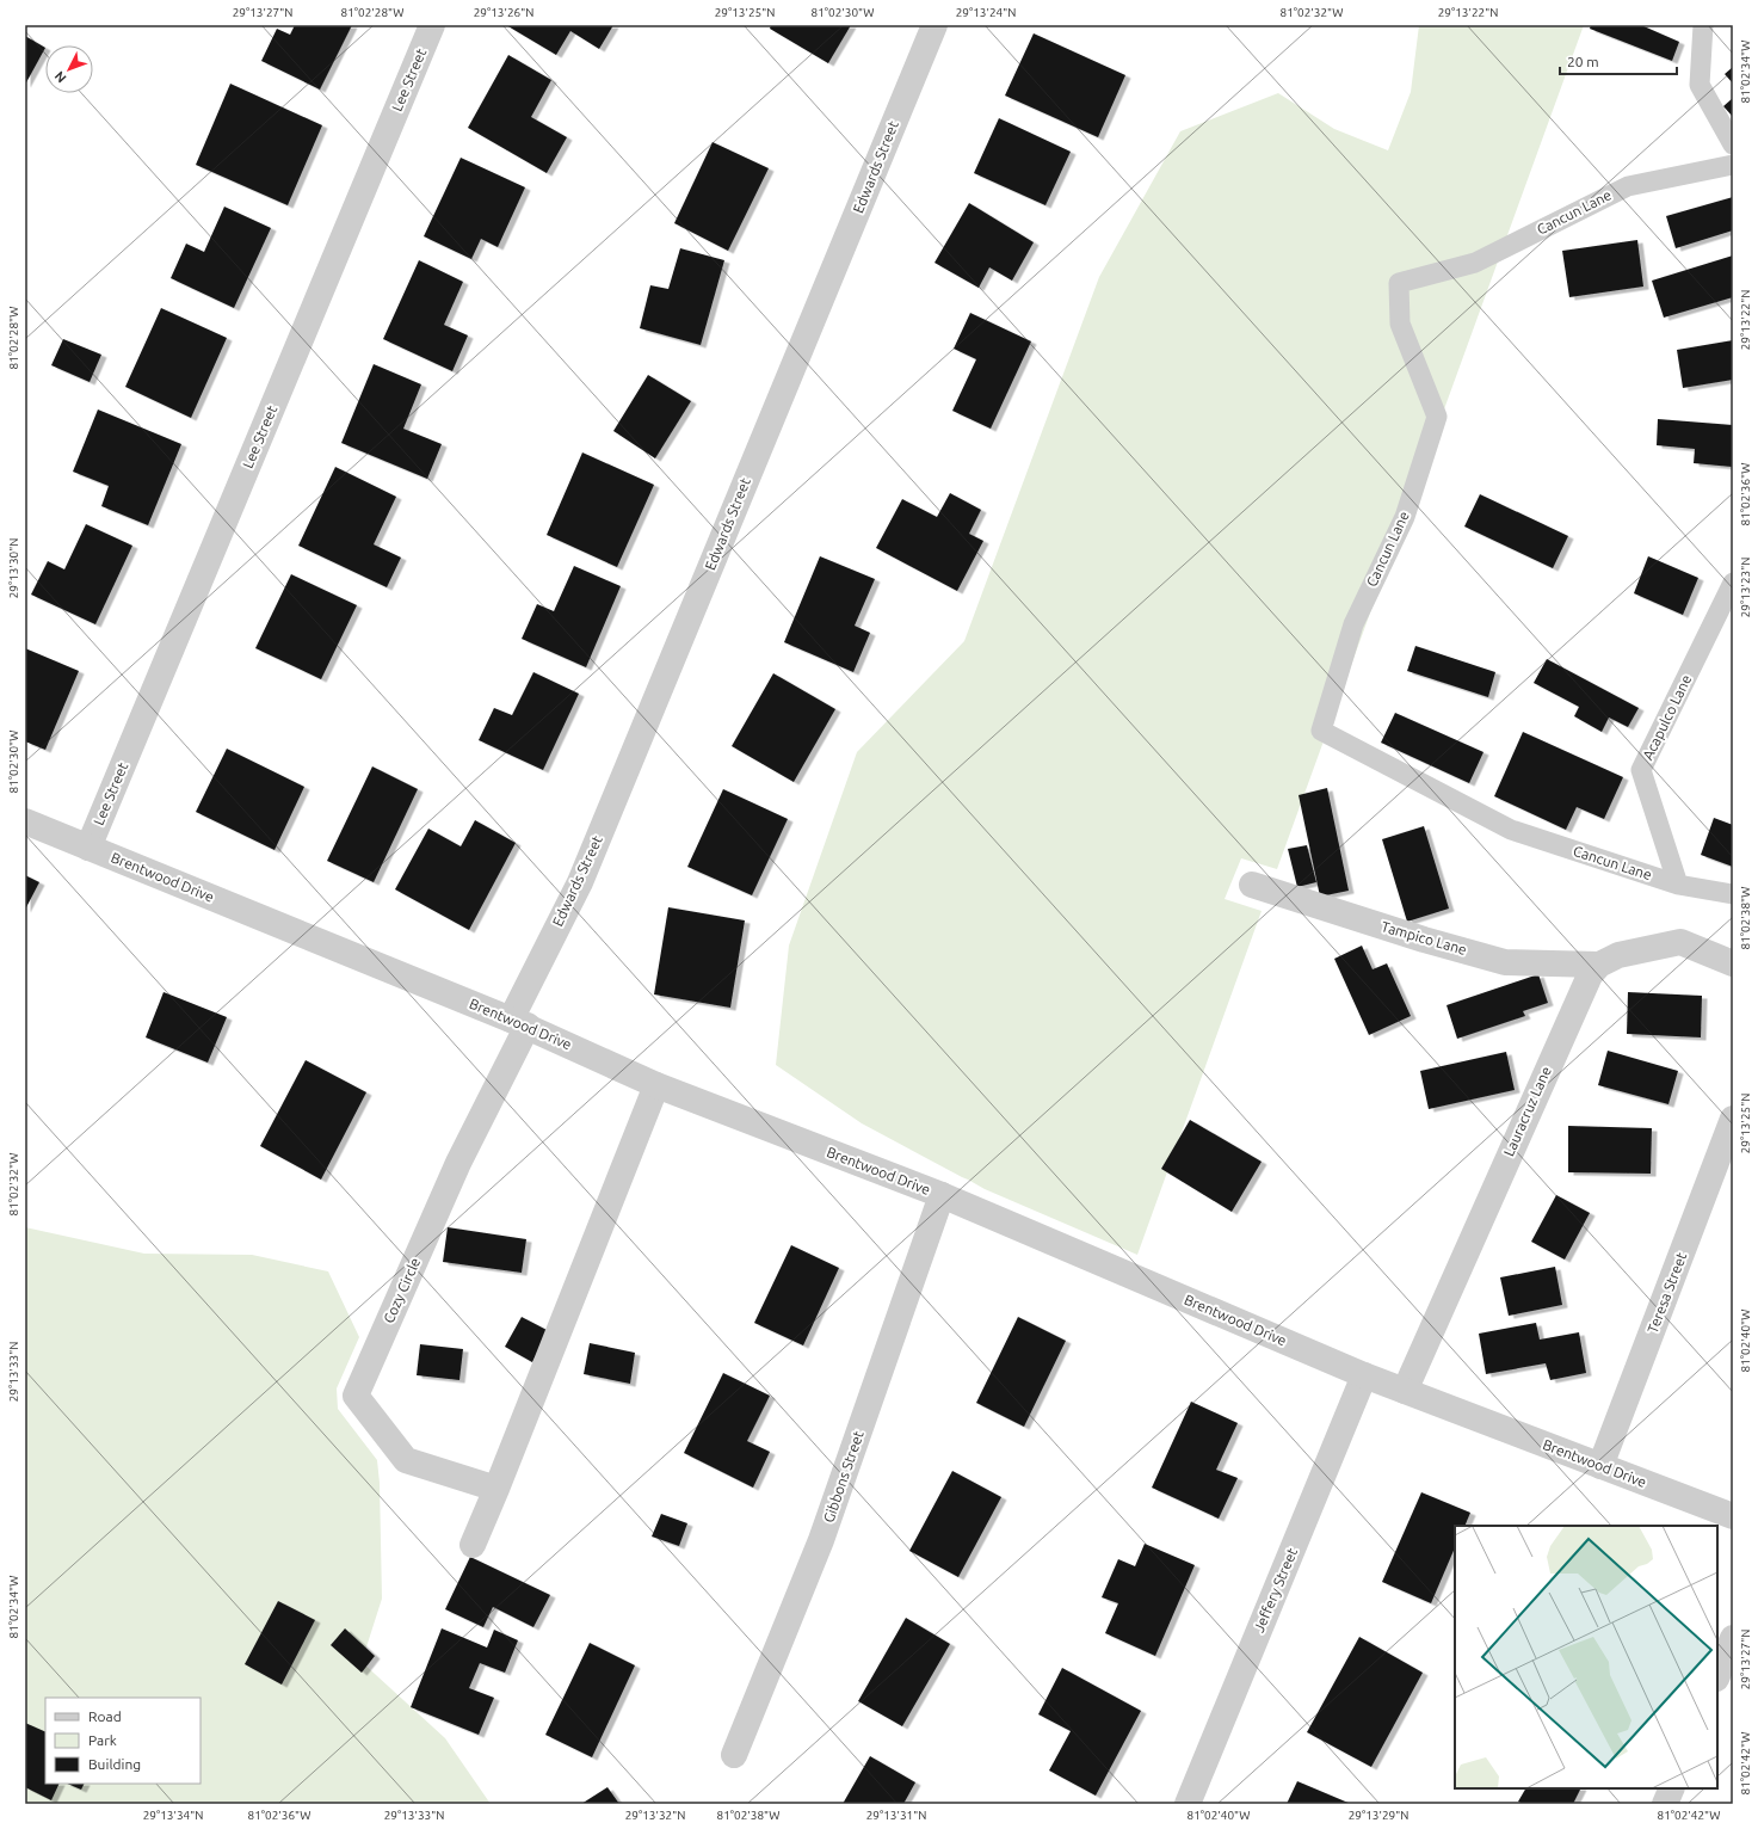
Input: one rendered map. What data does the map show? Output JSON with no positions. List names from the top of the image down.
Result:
{
  "streets": {
    "street": [
      "Lee Street",
      "Edwards Street",
      "Brentwood Drive",
      "Tampico Lane",
      "Lauracruz Lane",
      "Cozy Circle",
      "Teresa Street",
      "Gibbons Street",
      "Jeffery Street"
    ],
    "lane": ["Cancun Lane", "Acapulco Lane"]
  },
  "crossings": [
    ["Lee Street", "Brentwood Drive"],
    ["Edwards Street", "Brentwood Drive"],
    ["Edwards Street", "Cozy Circle"],
    ["Cancun Lane", "Acapulco Lane"],
    ["Brentwood Drive", "Lauracruz Lane"],
    ["Brentwood Drive", "Cozy Circle"],
    ["Brentwood Drive", "Teresa Street"],
    ["Brentwood Drive", "Gibbons Street"],
    ["Brentwood Drive", "Jeffery Street"],
    ["Tampico Lane", "Lauracruz Lane"]
  ],
  "legend": ["Road", "Park", "Building"],
  "scale_bar": "20 m",
  "north": "bottom left",
  "coordinates": [
    "29°13'27\"N",
    "81°02'28\"W",
    "29°13'26\"N",
    "29°13'25\"N",
    "81°02'30\"W",
    "29°13'24\"N",
    "81°02'32\"W",
    "29°13'22\"N",
    "81°02'34\"W",
    "81°02'36\"W",
    "29°13'30\"N",
    "29°13'23\"N",
    "81°02'38\"W",
    "81°02'40\"W",
    "29°13'33\"N",
    "81°02'42\"W",
    "29°13'34\"N",
    "29°13'32\"N",
    "29°13'31\"N",
    "29°13'29\"N"
  ]
}
